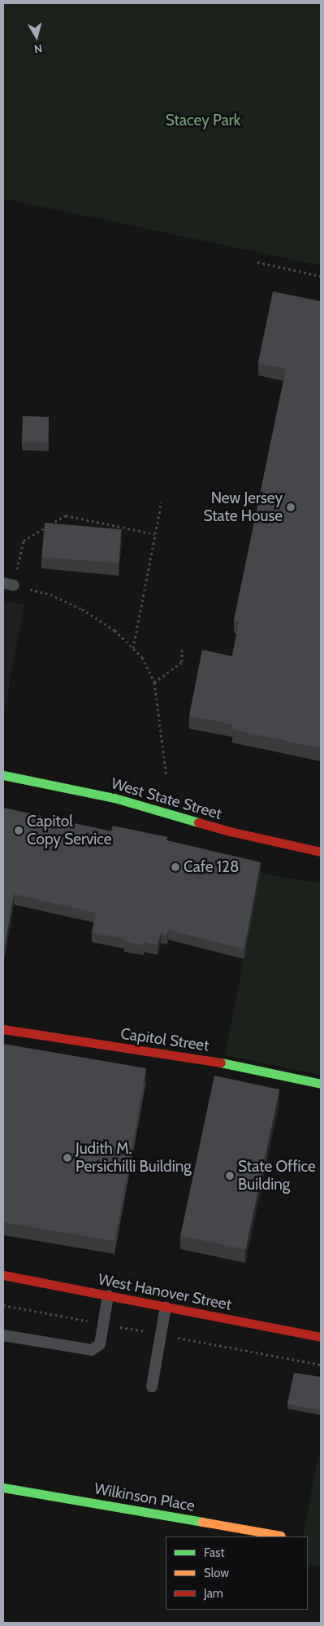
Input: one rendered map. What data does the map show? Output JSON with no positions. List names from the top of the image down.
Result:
{
  "streets": {
    "street": [
      "West State Street",
      "Capitol Street",
      "West Hanover Street",
      "Wilkinson Place"
    ]
  },
  "parks": ["Stacey Park"],
  "places": [
    "New Jersey State House",
    "Capitol Copy Service",
    "Cafe 128",
    "Judith M. Persichilli Building",
    "State Office Building"
  ],
  "legend": ["Fast", "Slow", "Jam"],
  "north": "bottom"
}
